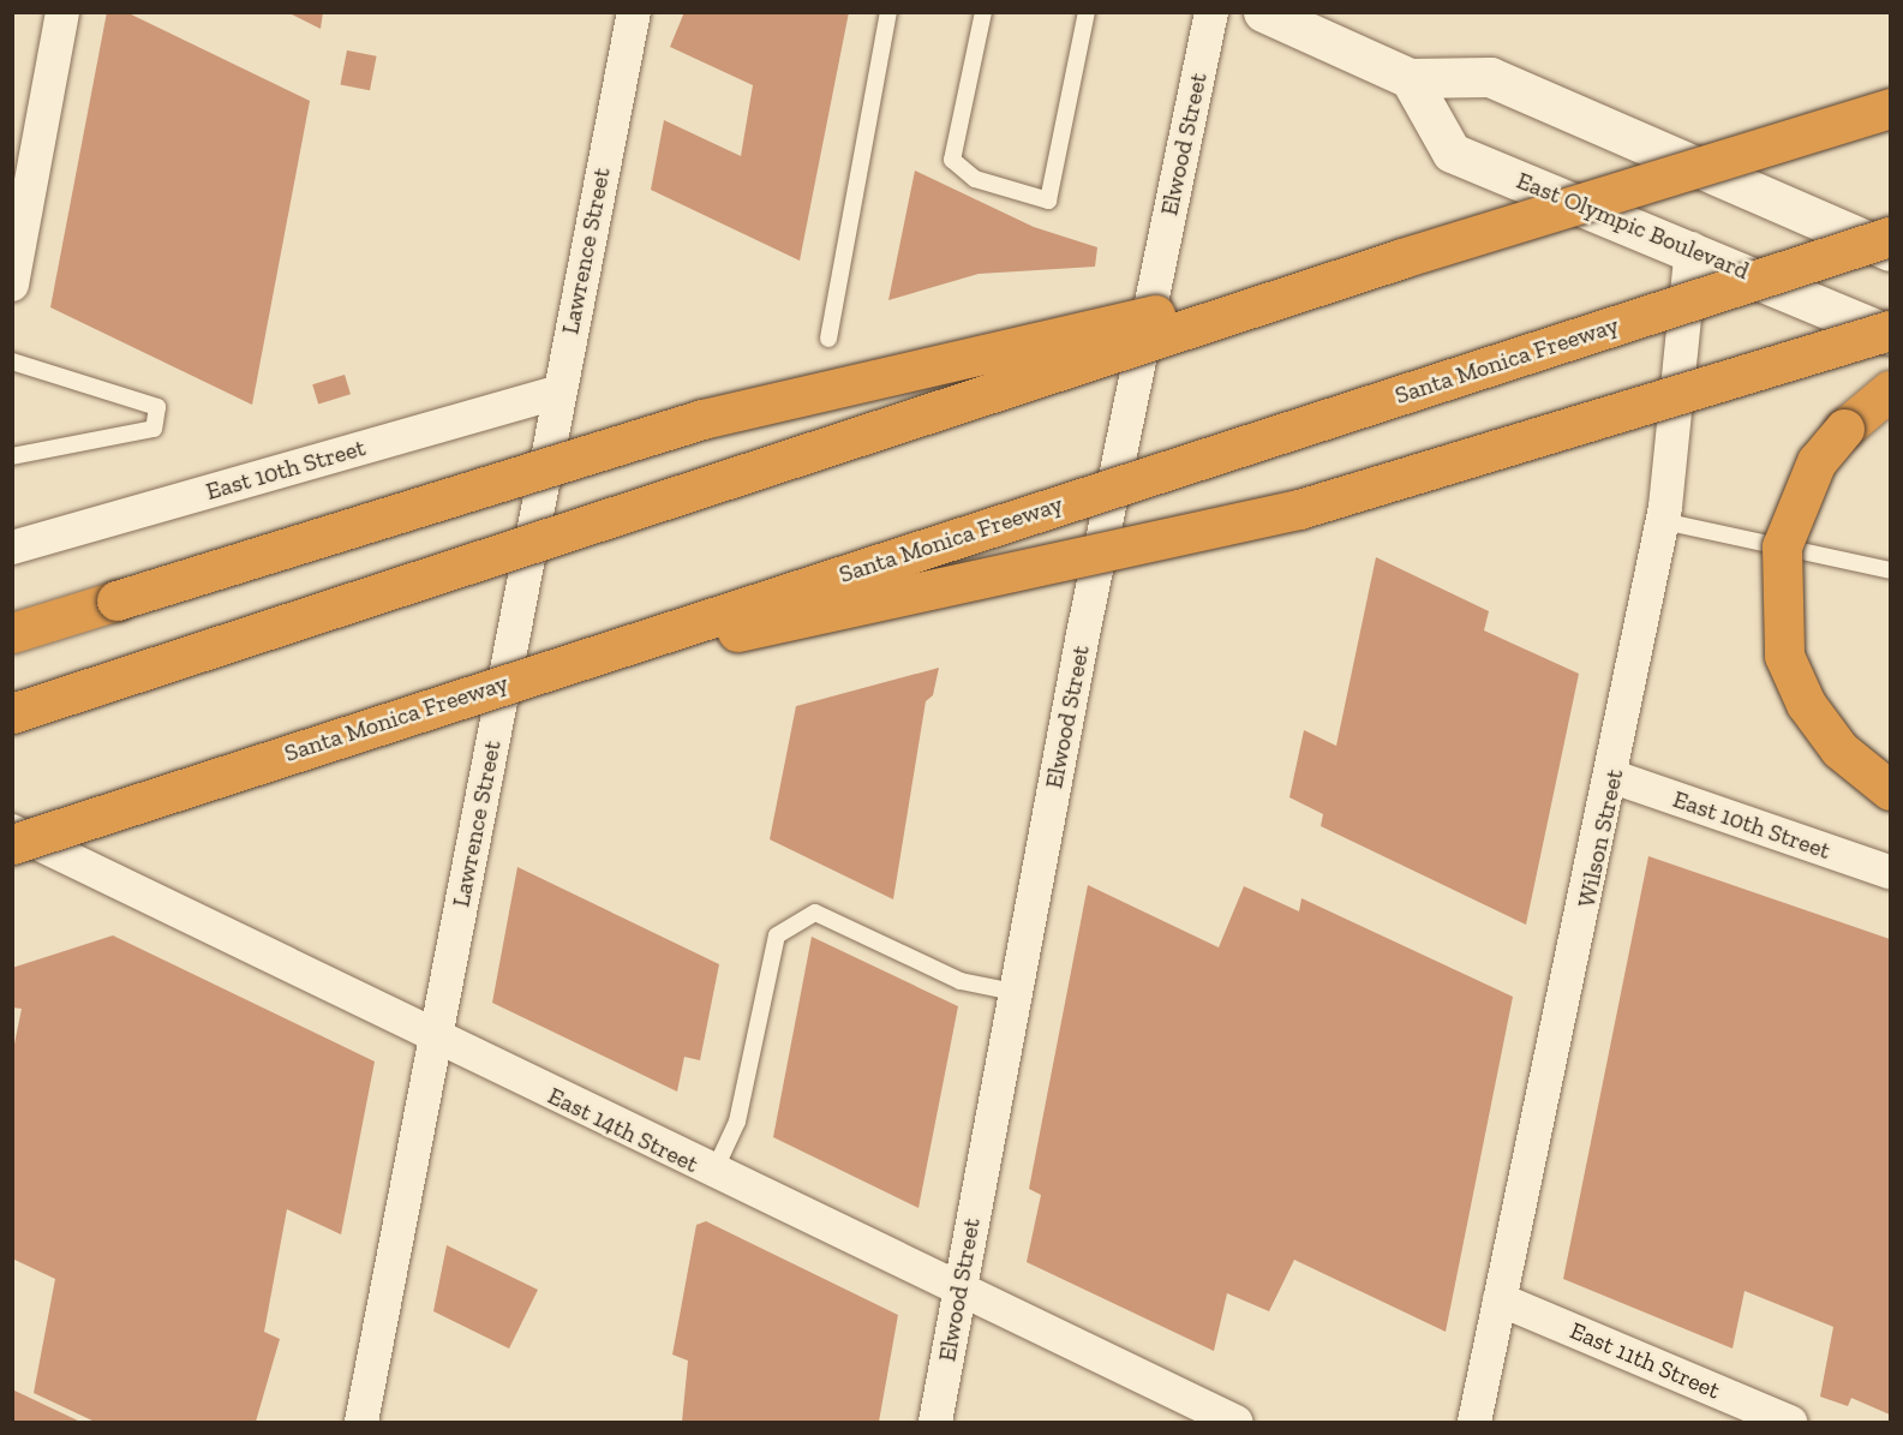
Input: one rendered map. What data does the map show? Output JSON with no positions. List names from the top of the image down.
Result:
{
  "streets": {
    "highway": ["Santa Monica Freeway"],
    "main road": ["East Olympic Boulevard"],
    "street": [
      "Elwood Street",
      "Lawrence Street",
      "East 10th Street",
      "Wilson Street",
      "East 14th Street",
      "East 11th Street"
    ]
  },
  "crossings": [
    ["Elwood Street", "East 14th Street"],
    ["East Olympic Boulevard", "Wilson Street"],
    ["Lawrence Street", "East 10th Street"],
    ["Lawrence Street", "East 14th Street"],
    ["East 10th Street", "Wilson Street"],
    ["Wilson Street", "East 11th Street"]
  ]
}
